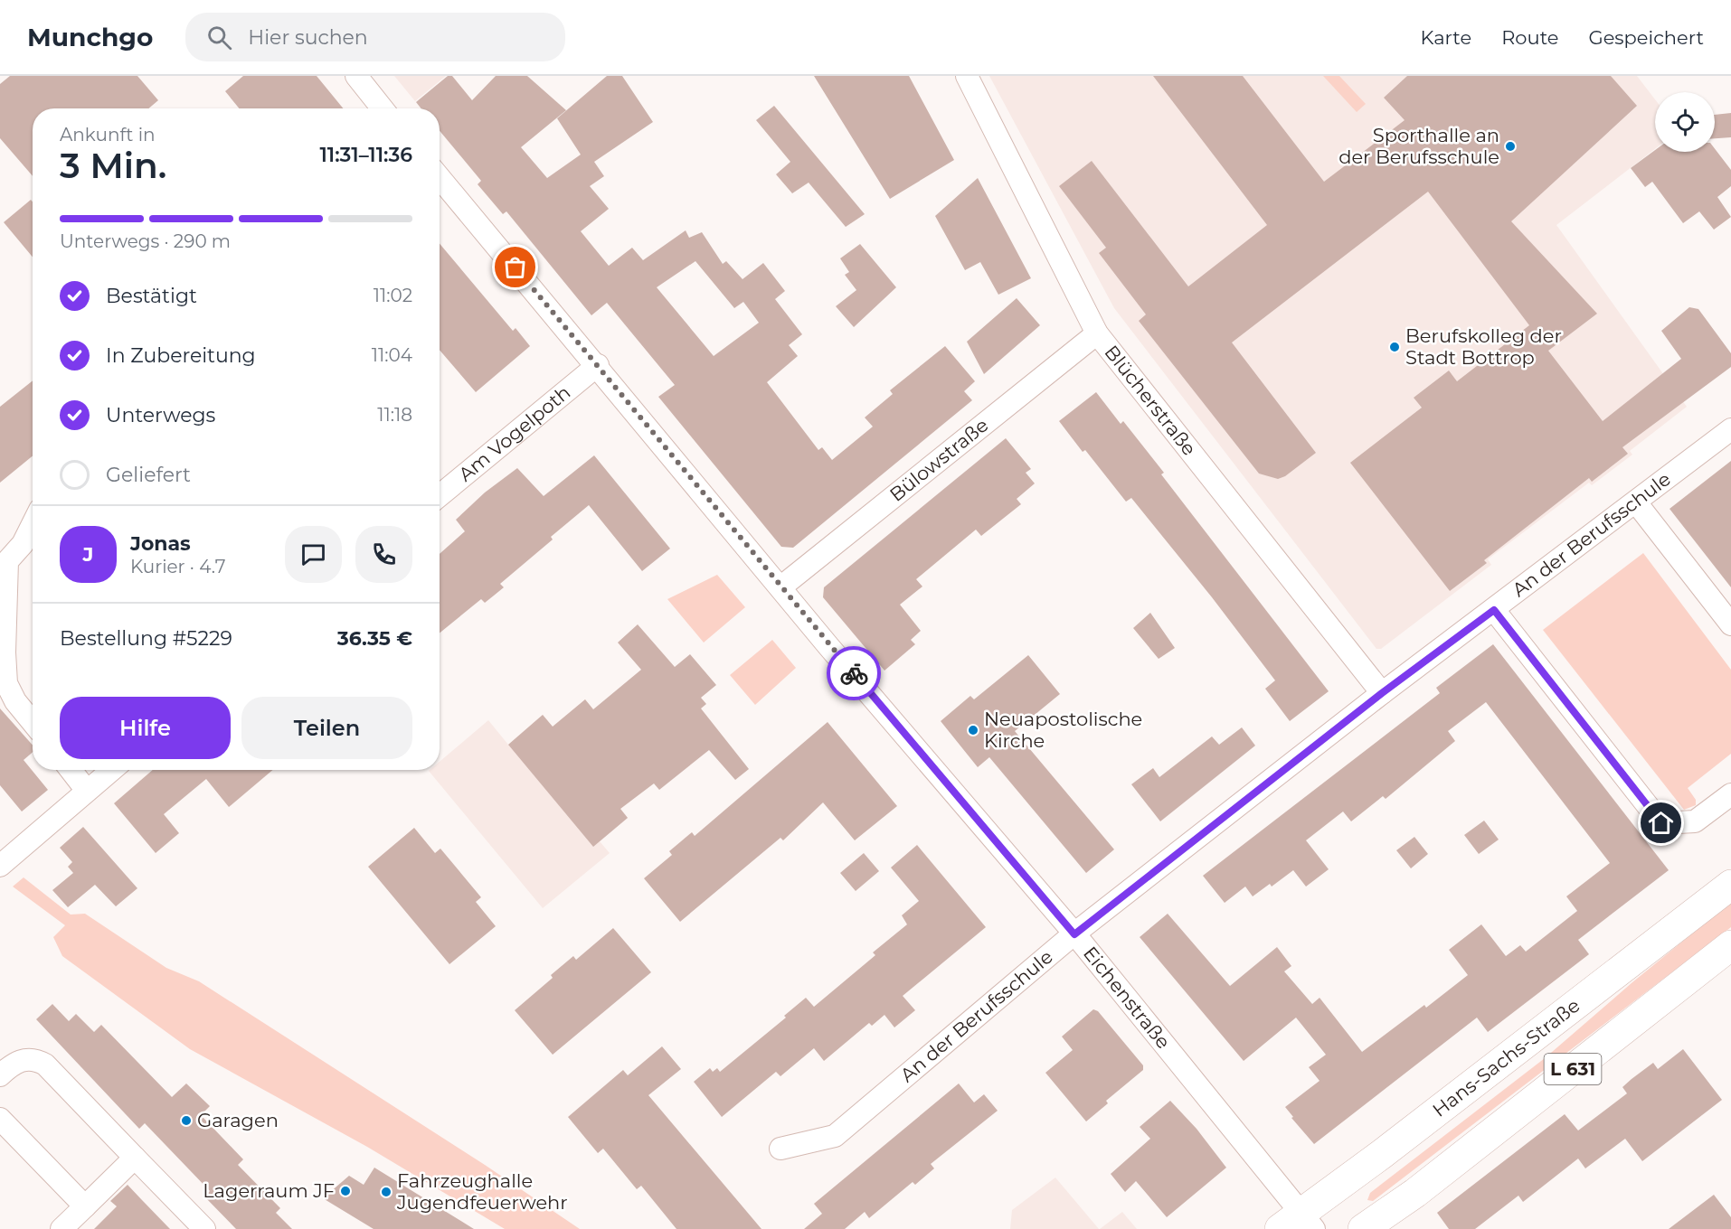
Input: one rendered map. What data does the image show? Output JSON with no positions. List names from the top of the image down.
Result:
{
  "streets": {
    "main road": ["Hans-Sachs-Straße", "L 631"],
    "street": [
      "Blücherstraße",
      "Am Vogelpoth",
      "Bülowstraße",
      "An der Berufsschule",
      "Eichenstraße"
    ]
  },
  "crossings": [
    ["Blücherstraße", "Bülowstraße"],
    ["Blücherstraße", "An der Berufsschule"],
    ["Am Vogelpoth", "Eichenstraße"],
    ["Bülowstraße", "Eichenstraße"],
    ["An der Berufsschule", "Eichenstraße"],
    ["Eichenstraße", "Hans-Sachs-Straße"]
  ],
  "places": [
    "Sporthalle an der Berufsschule",
    "Berufskolleg der Stadt Bottrop",
    "Neuapostolische Kirche",
    "Garagen",
    "Lagerraum JF",
    "Fahrzeughalle Jugendfeuerwehr"
  ],
  "page": {
    "header": "Munchgo",
    "search": "Hier suchen",
    "nav": ["Karte", "Route", "Gespeichert"],
    "heading": ["3 Min.", "Ankunft in", "11:31–11:36"],
    "panel": [
      "Jonas",
      "Kurier · 4.7",
      "Bestellung #5229",
      "36.35 €"
    ],
    "bar": "Unterwegs · 290 m",
    "list": [
      ["Bestätigt", "11:02"],
      ["In Zubereitung", "11:04"],
      ["Unterwegs", "11:18"],
      "Geliefert"
    ],
    "round": "J",
    "buttons": ["Hilfe", "Teilen"]
  }
}
